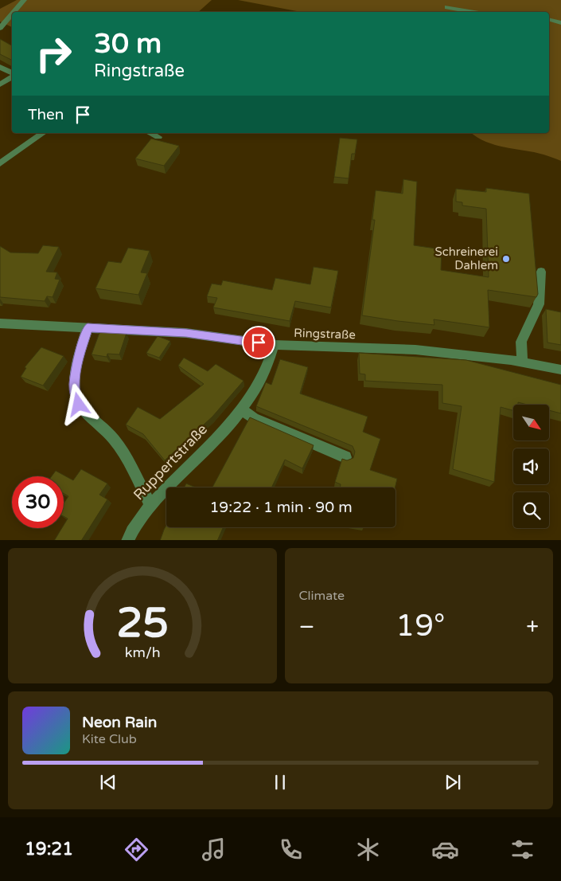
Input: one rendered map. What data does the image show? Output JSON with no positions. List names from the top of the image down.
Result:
{
  "streets": {
    "street": ["Ringstraße", "Ruppertstraße"]
  },
  "crossings": [
    ["Ringstraße", "Ruppertstraße"]
  ],
  "places": ["Schreinerei Dahlem"],
  "north": "bottom right",
  "page": {
    "turn": ["30 m", "Ringstraße"],
    "then": "Then",
    "limit": "30",
    "trip": "19:22 · 1 min · 90 m",
    "tile": "Climate",
    "heat": ["−", "19°", "+"],
    "song": ["Neon Rain", "Kite Club"],
    "tabs": "19:21",
    "gauge": ["25", "km/h"]
  }
}
